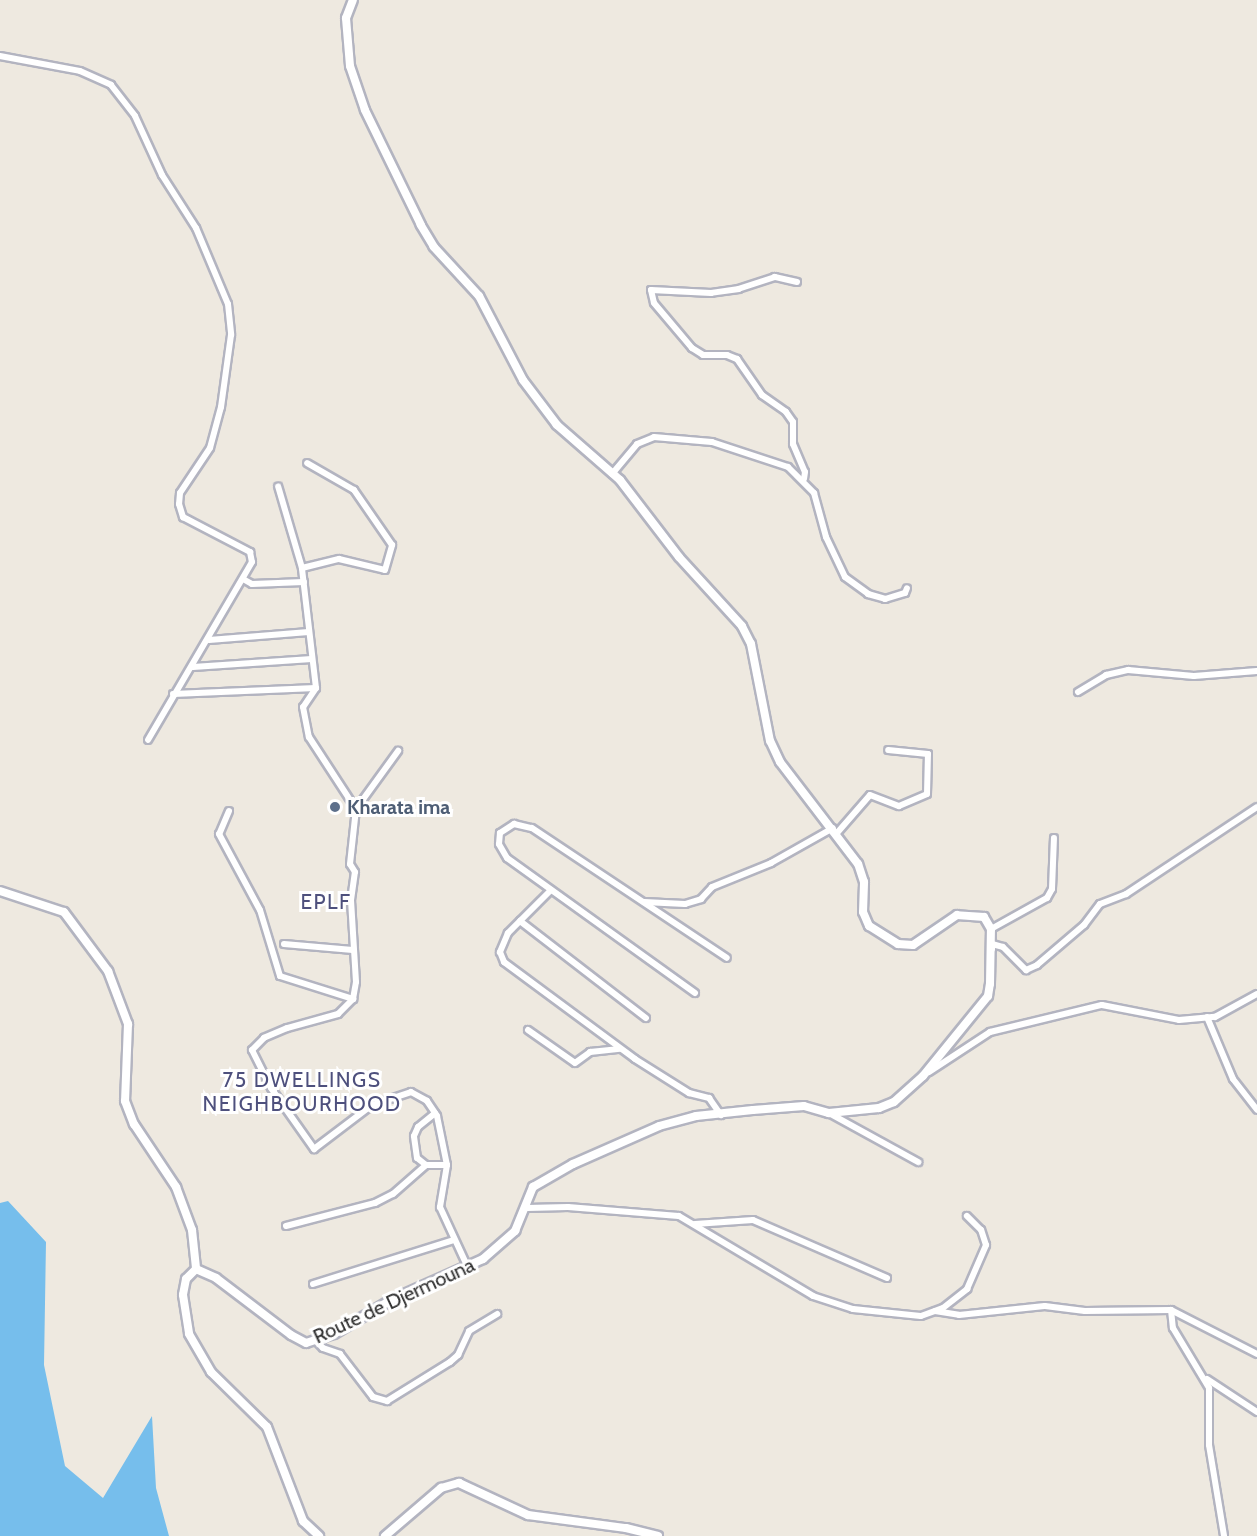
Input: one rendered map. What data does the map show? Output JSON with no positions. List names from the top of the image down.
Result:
{
  "streets": {
    "street": ["Route de Djermouna"]
  },
  "districts": ["EPLF", "75 DWELLINGS NEIGHBOURHOOD"],
  "places": ["Kharata ima"]
}
